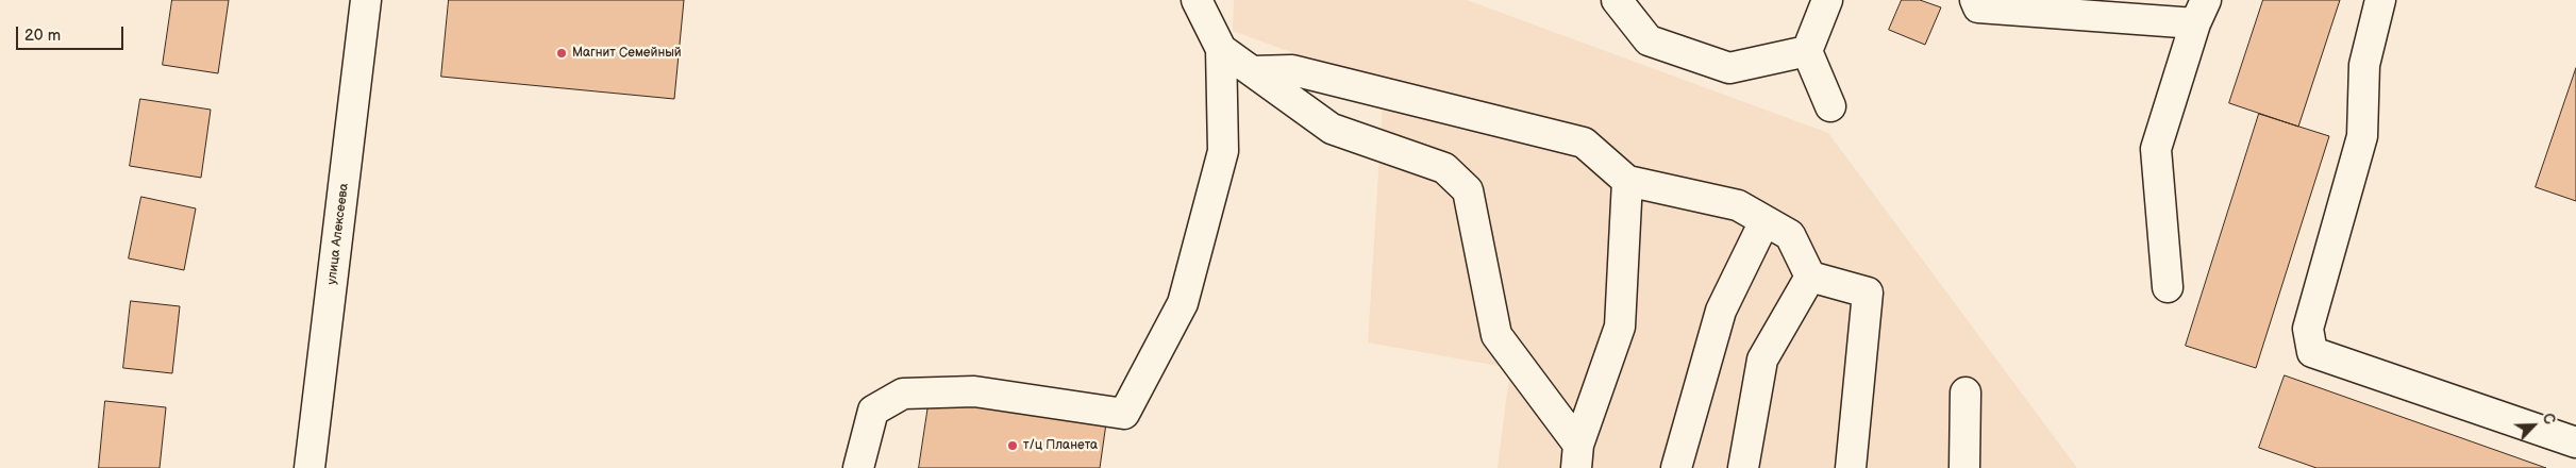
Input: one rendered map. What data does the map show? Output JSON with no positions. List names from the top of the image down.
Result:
{
  "streets": {
    "street": ["улица Алексеева"]
  },
  "places": ["Магнит Семейный", "т/ц Планета"],
  "scale_bar": "20 m",
  "north": "top right"
}
